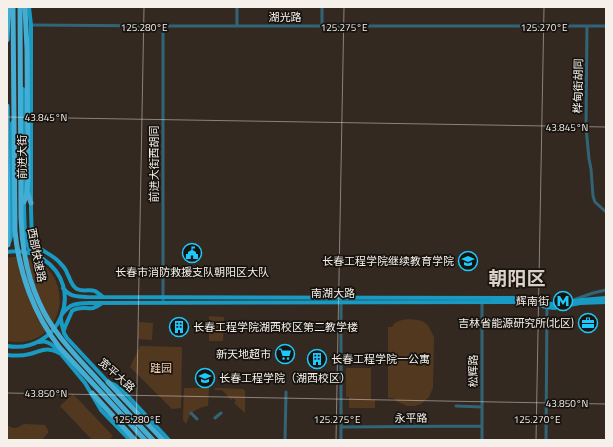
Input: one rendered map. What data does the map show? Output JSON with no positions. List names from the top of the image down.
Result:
{
  "streets": {
    "highway": ["西部快速路"],
    "main road": ["前进大街", "南湖大路", "宽平大路"],
    "street": [
      "湖光路",
      "桦甸街胡同",
      "前进大街西胡同",
      "松辉路",
      "永平路"
    ]
  },
  "crossings": [
    ["湖光路", "桦甸街胡同"],
    ["湖光路", "前进大街"],
    ["湖光路", "前进大街西胡同"],
    ["前进大街", "西部快速路"],
    ["前进大街西胡同", "南湖大路"],
    ["南湖大路", "松辉路"],
    ["南湖大路", "宽平大路"],
    ["松辉路", "永平路"]
  ],
  "districts": ["朝阳区"],
  "parks": ["跬园"],
  "places": {
    "public building": ["长春市消防救援支队朝阳区大队"],
    "school or university": ["长春工程学院继续教育学院", "长春工程学院（湖西校区）"],
    "metro station": ["辉南街"],
    "office": ["吉林省能源研究所(北区)"],
    "building": ["长春工程学院湖西校区第二教学楼", "长春工程学院一公寓"],
    "supermarket": ["新天地超市"]
  },
  "coordinates": [
    "125.280°E",
    "125.275°E",
    "125.270°E",
    "43.845°N",
    "43.850°N"
  ]
}
